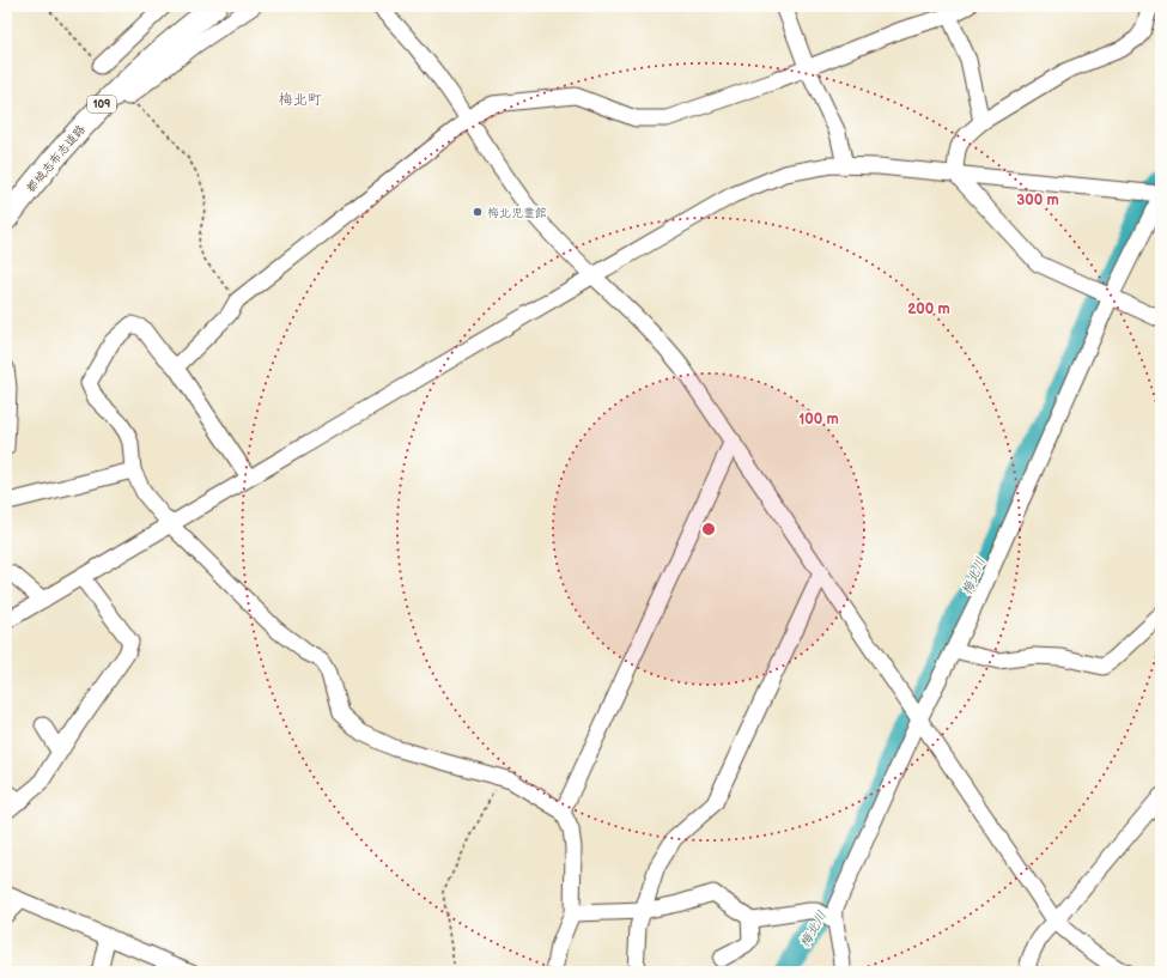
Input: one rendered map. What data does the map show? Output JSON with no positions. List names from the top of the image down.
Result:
{
  "streets": {
    "highway": ["109", "都城志布志道路"]
  },
  "districts": ["梅北町"],
  "water": ["梅北川"],
  "places": ["梅北児童館"],
  "rings": ["300 m", "200 m", "100 m"]
}
